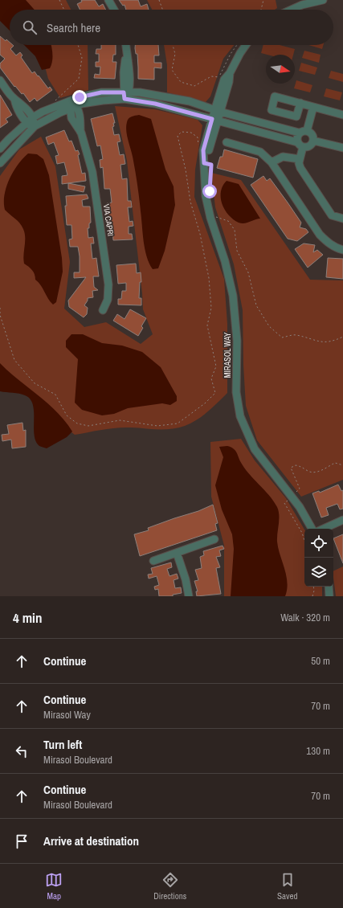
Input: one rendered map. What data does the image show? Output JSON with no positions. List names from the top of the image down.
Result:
{
  "streets": {
    "street": ["VIA CAPRI", "MIRASOL WAY"]
  },
  "north": "right",
  "page": {
    "search": "Search here",
    "heading": ["4 min", "Walk · 320 m"],
    "list": [
      ["Continue", "50 m"],
      ["Continue", "Mirasol Way", "70 m"],
      ["Turn left", "Mirasol Boulevard", "130 m"],
      ["Continue", "Mirasol Boulevard", "70 m"],
      "Arrive at destination"
    ],
    "nav": ["Map", "Directions", "Saved"]
  }
}
